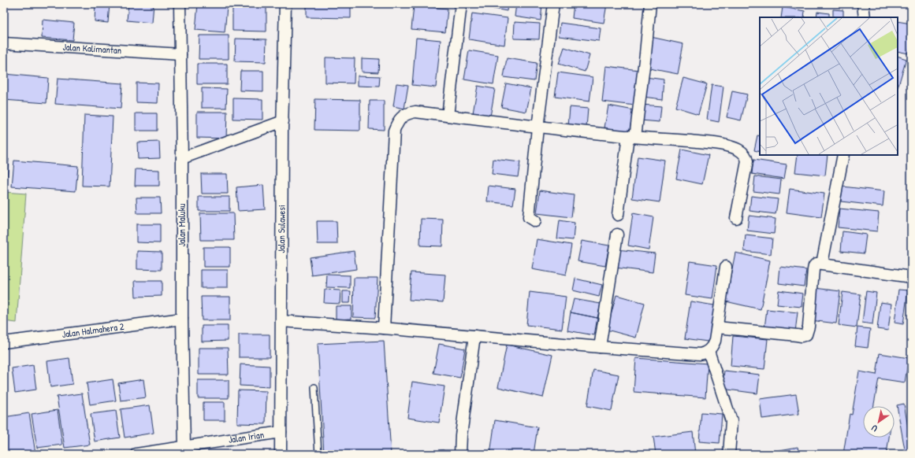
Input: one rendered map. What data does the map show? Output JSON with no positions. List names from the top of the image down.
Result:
{
  "streets": {
    "street": [
      "Jalan Kalimantan",
      "Jalan Maluku",
      "Jalan Sulawesi",
      "Jalan Halmahera 2",
      "Jalan Irian"
    ]
  },
  "crossings": [
    ["Jalan Kalimantan", "Jalan Maluku"],
    ["Jalan Maluku", "Jalan Halmahera 2"],
    ["Jalan Maluku", "Jalan Irian"],
    ["Jalan Sulawesi", "Jalan Irian"]
  ],
  "north": "bottom left"
}
